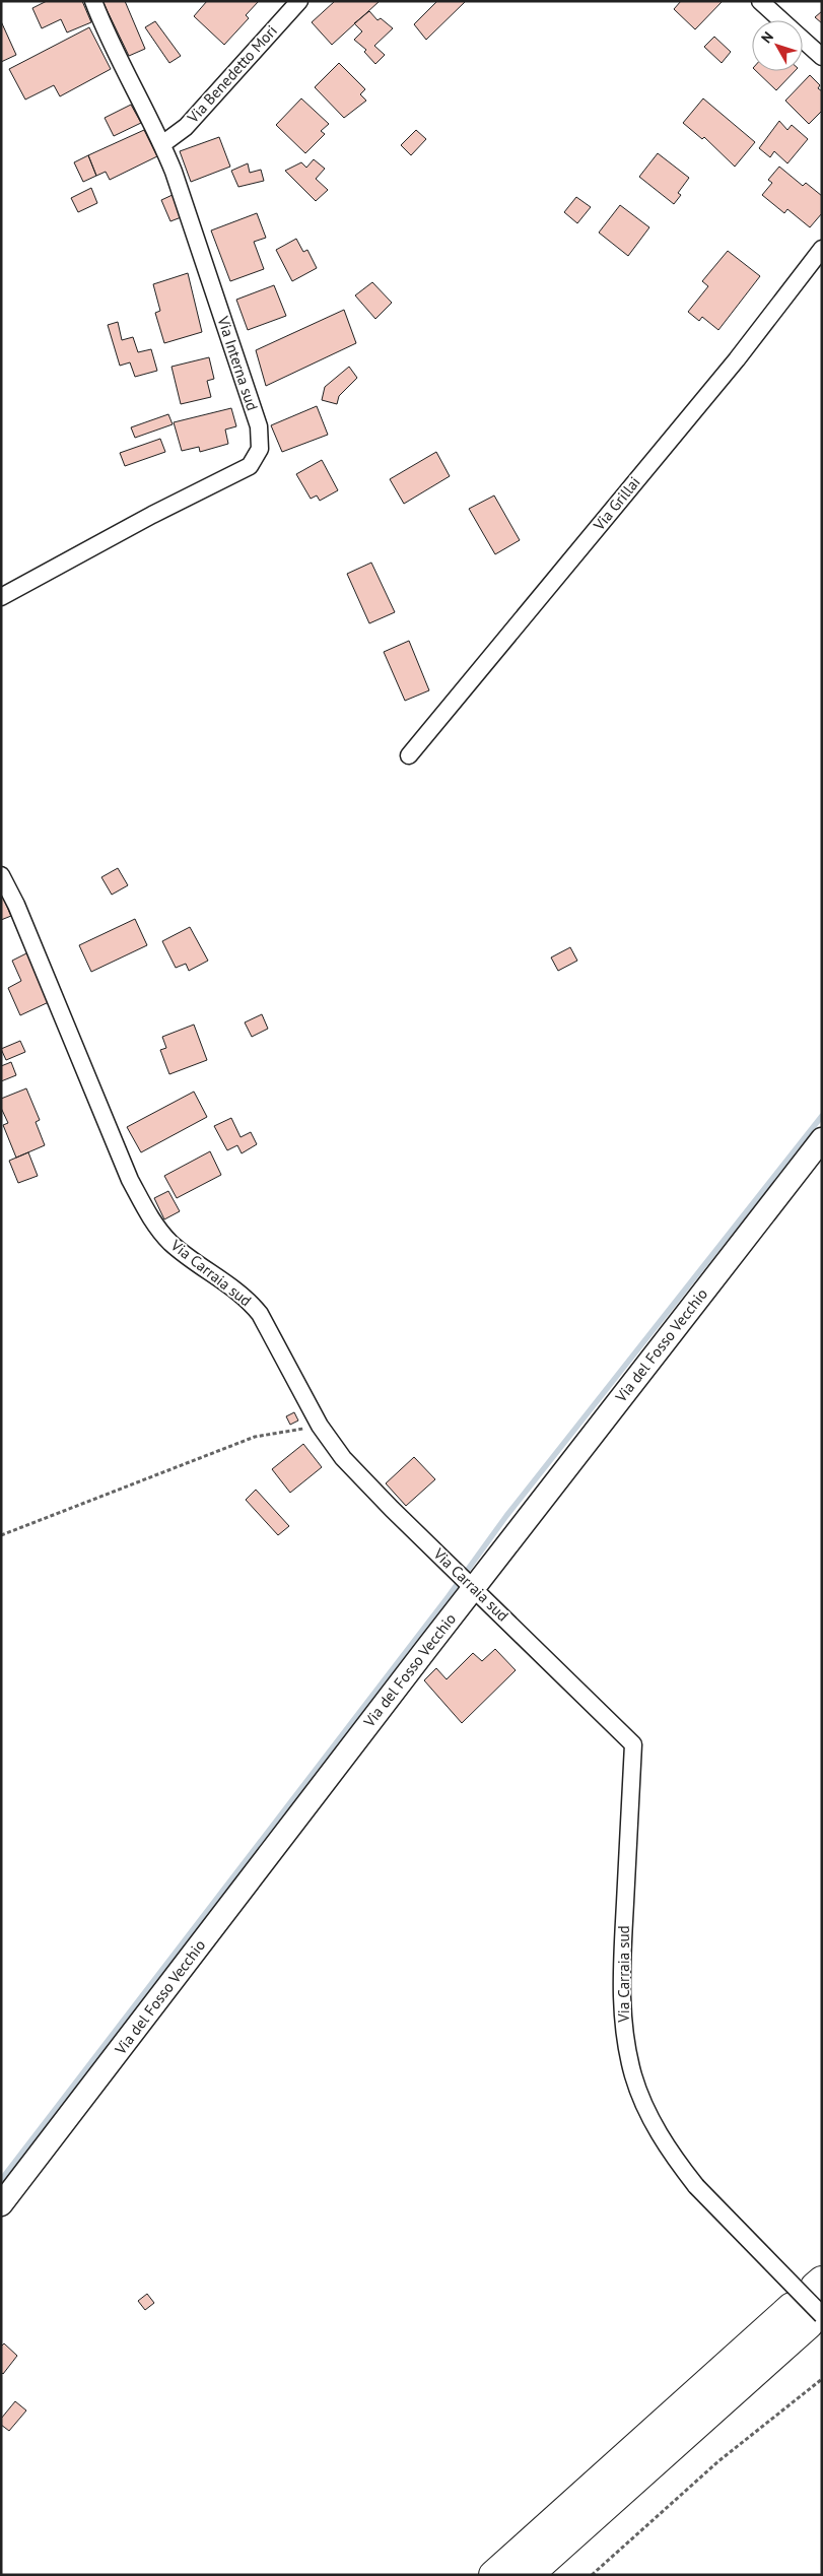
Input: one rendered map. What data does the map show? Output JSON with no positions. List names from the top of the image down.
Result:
{
  "streets": {
    "street": [
      "Via Benedetto Mori",
      "Via Interna sud",
      "Via Grillai",
      "Via Carraia sud",
      "Via del Fosso Vecchio"
    ]
  },
  "crossings": [
    ["Via Benedetto Mori", "Via Interna sud"],
    ["Via Carraia sud", "Via del Fosso Vecchio"]
  ],
  "north": "top left"
}
